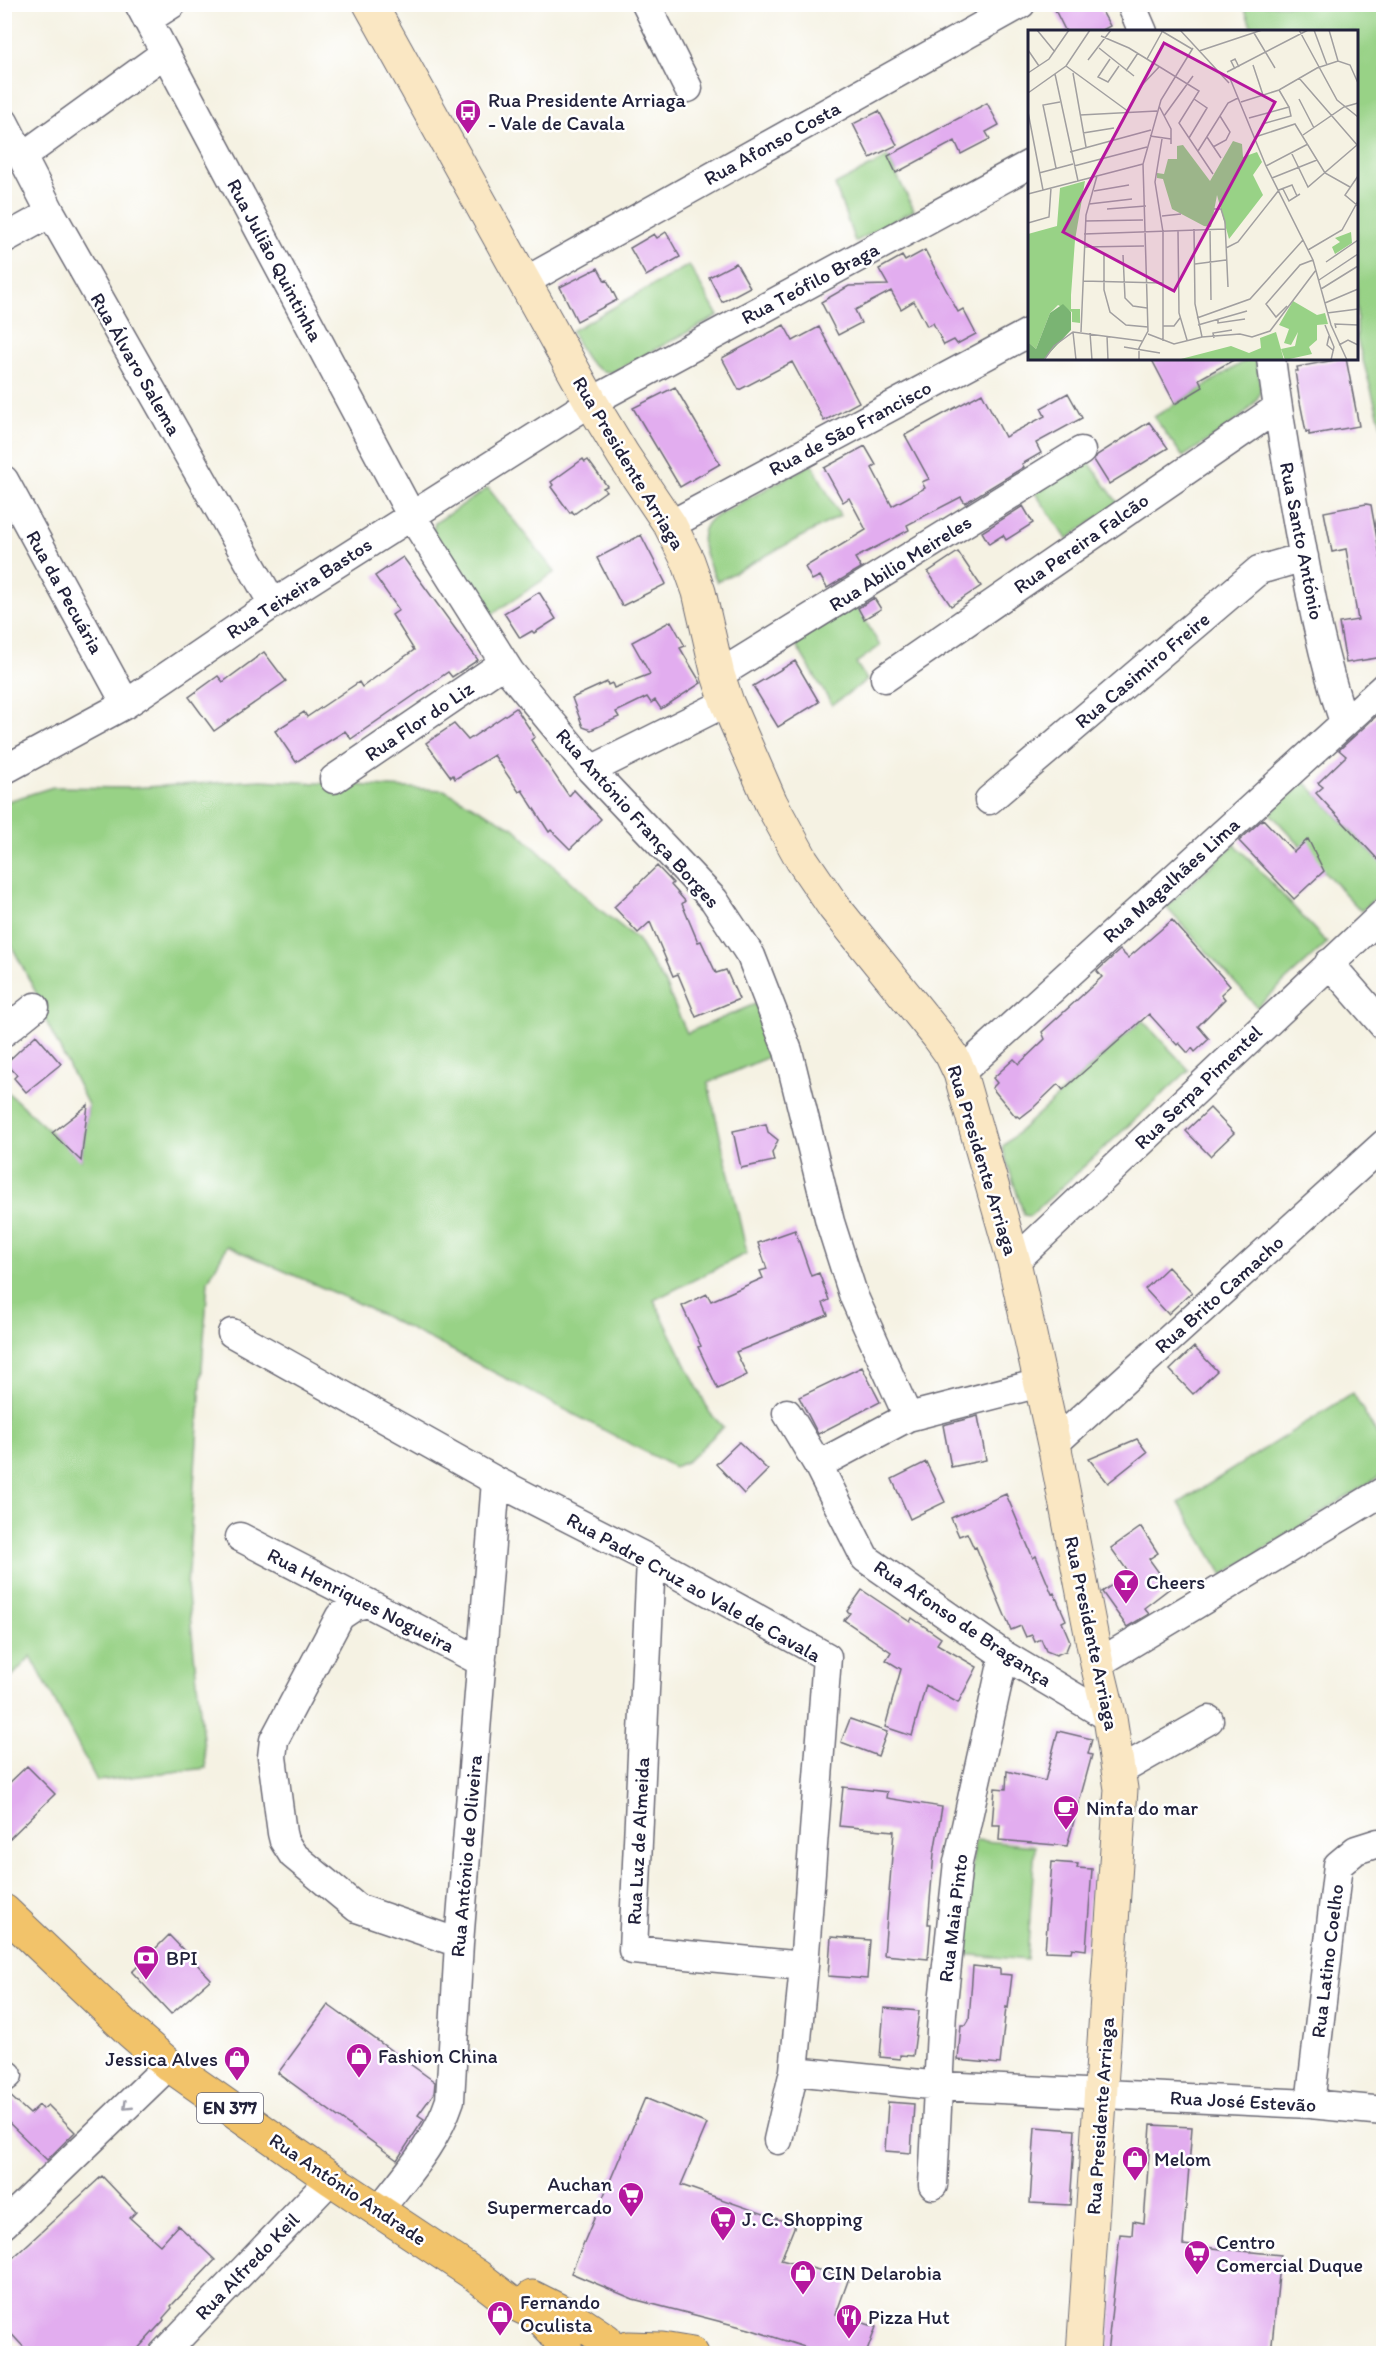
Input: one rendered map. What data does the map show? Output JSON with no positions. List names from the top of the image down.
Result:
{
  "streets": {
    "main road": ["EN 377", "Rua António Andrade"],
    "street": [
      "Rua Afonso Costa",
      "Rua Julião Quintinha",
      "Rua Teófilo Braga",
      "Rua Álvaro Salema",
      "Rua de São Francisco",
      "Rua Presidente Arriaga",
      "Rua Santo António",
      "Rua Pereira Falcão",
      "Rua Abilio Meireles",
      "Rua Teixeira Bastos",
      "Rua da Pecuária",
      "Rua Casimiro Freire",
      "Rua Flor do Liz",
      "Rua António França Borges",
      "Rua Magalhães Lima",
      "Rua Serpa Pimentel",
      "Rua Brito Camacho",
      "Rua Padre Cruz ao Vale de Cavala",
      "Rua Henriques Nogueira",
      "Rua Afonso de Bragança",
      "Rua Luz de Almeida",
      "Rua António de Oliveira",
      "Rua Maia Pinto",
      "Rua Latino Coelho",
      "Rua José Estevão",
      "Rua Alfredo Keil"
    ]
  },
  "crossings": [
    ["Rua Afonso Costa", "Rua Presidente Arriaga"],
    ["Rua Julião Quintinha", "Rua Teixeira Bastos"],
    ["Rua Julião Quintinha", "Rua António França Borges"],
    ["Rua Teófilo Braga", "Rua Presidente Arriaga"],
    ["Rua Teófilo Braga", "Rua Teixeira Bastos"],
    ["Rua Álvaro Salema", "Rua Teixeira Bastos"],
    ["Rua de São Francisco", "Rua Presidente Arriaga"],
    ["Rua Presidente Arriaga", "Rua Abilio Meireles"],
    ["Rua Presidente Arriaga", "Rua Teixeira Bastos"],
    ["Rua Presidente Arriaga", "Rua Magalhães Lima"],
    ["Rua Presidente Arriaga", "Rua Serpa Pimentel"],
    ["Rua Presidente Arriaga", "Rua Brito Camacho"],
    ["Rua Presidente Arriaga", "Rua Afonso de Bragança"],
    ["Rua Presidente Arriaga", "Rua José Estevão"],
    ["Rua Santo António", "Rua Pereira Falcão"],
    ["Rua Santo António", "Rua Casimiro Freire"],
    ["Rua Santo António", "Rua Magalhães Lima"],
    ["Rua Abilio Meireles", "Rua António França Borges"],
    ["Rua Teixeira Bastos", "Rua da Pecuária"],
    ["Rua Teixeira Bastos", "Rua António França Borges"],
    ["Rua Flor do Liz", "Rua António França Borges"],
    ["Rua Padre Cruz ao Vale de Cavala", "Rua Luz de Almeida"],
    ["Rua Padre Cruz ao Vale de Cavala", "Rua António de Oliveira"],
    ["Rua Henriques Nogueira", "Rua António de Oliveira"],
    ["Rua Afonso de Bragança", "Rua Maia Pinto"],
    ["Rua António de Oliveira", "Rua António Andrade"],
    ["Rua Latino Coelho", "Rua José Estevão"],
    ["Rua António Andrade", "Rua Alfredo Keil"]
  ],
  "places": {
    "bus stop": ["Rua Presidente Arriaga - Vale de Cavala"],
    "bar": ["Cheers"],
    "cafe": ["Ninfa do mar"],
    "bank": ["BPI"],
    "shop": [
      "Fashion China",
      "Jessica Alves",
      "Melom",
      "CIN Delarobia",
      "Fernando Oculista"
    ],
    "supermarket": ["Auchan Supermercado", "J. C. Shopping", "Centro Comercial Duque"],
    "restaurant": ["Pizza Hut"]
  }
}
